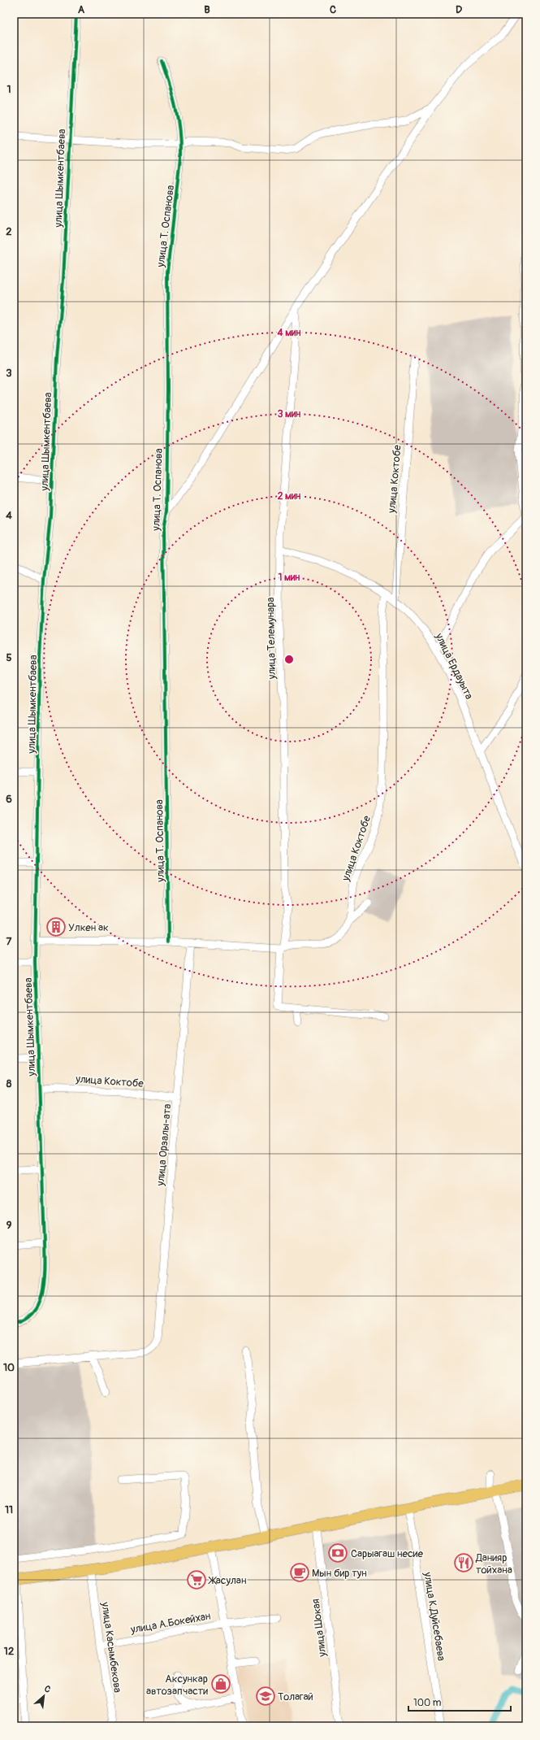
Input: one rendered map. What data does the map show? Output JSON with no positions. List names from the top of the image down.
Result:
{
  "streets": {
    "street": [
      "улица Шымкентбаева",
      "улица Т. Оспанова",
      "улица Коктобе",
      "улица Телемунара",
      "улица Ердауыта",
      "улица Орзалы-ата",
      "улица К.Дуйсебаева",
      "улица А.Бокейхан",
      "улица Шокая",
      "улица Касымбекова"
    ]
  },
  "crossings": [
    ["улица Шымкентбаева", "улица Коктобе"],
    ["улица Т. Оспанова", "улица Коктобе"],
    ["улица Т. Оспанова", "улица Телемунара"],
    ["улица Коктобе", "улица Телемунара"],
    ["улица Коктобе", "улица Ердауыта"],
    ["улица Коктобе", "улица Орзалы-ата"],
    ["улица Телемунара", "улица Ердауыта"],
    ["улица А.Бокейхан", "улица Касымбекова"]
  ],
  "places": {
    "building": ["Улкен ак"],
    "bank": ["Сарыагаш несие"],
    "restaurant": ["Данияр тойхана"],
    "cafe": ["Мын бир тун"],
    "supermarket": ["Жасулан"],
    "shop": ["Аксункар автозапчасти"],
    "school or university": ["Толагай"]
  },
  "scale_bar": "100 m",
  "north": "top right",
  "grid": {
    "columns": [
      "A",
      "B",
      "C",
      "D"
    ],
    "rows": [
      "1",
      "2",
      "3",
      "4",
      "5",
      "6",
      "7",
      "8",
      "9",
      "10",
      "11",
      "12"
    ]
  },
  "rings": [
    "4 мин",
    "3 мин",
    "2 мин",
    "1 мин"
  ]
}
